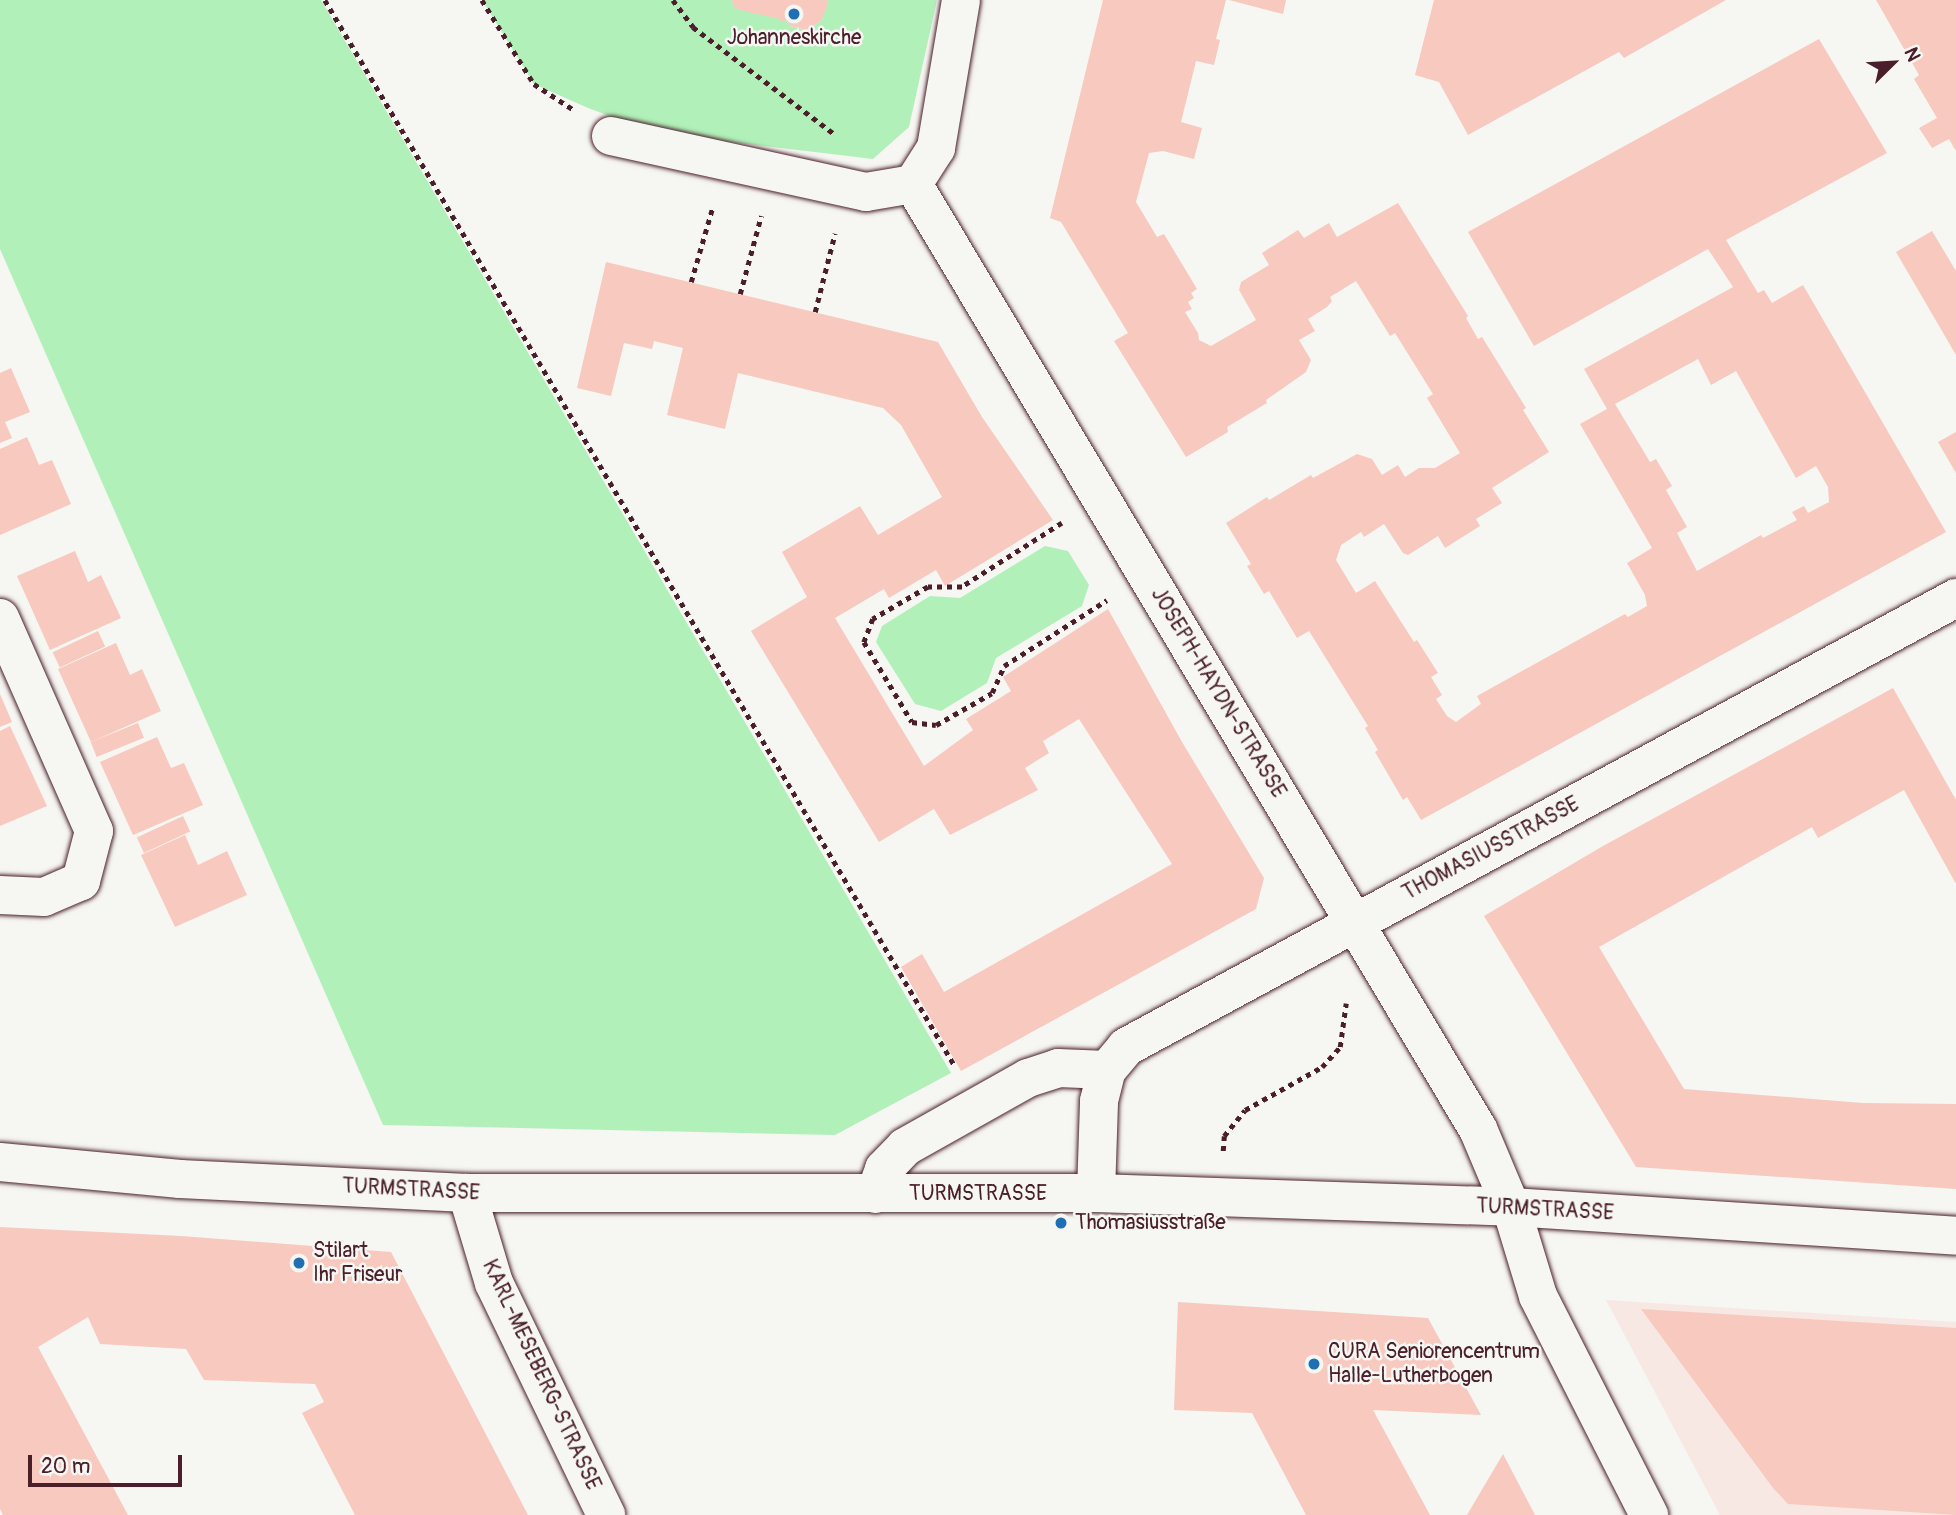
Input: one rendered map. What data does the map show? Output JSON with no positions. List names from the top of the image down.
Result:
{
  "streets": {
    "street": [
      "JOSEPH-HAYDN-STRASSE",
      "THOMASIUSSTRASSE",
      "TURMSTRASSE",
      "KARL-MESEBERG-STRASSE"
    ]
  },
  "crossings": [
    ["JOSEPH-HAYDN-STRASSE", "THOMASIUSSTRASSE"],
    ["JOSEPH-HAYDN-STRASSE", "TURMSTRASSE"],
    ["THOMASIUSSTRASSE", "TURMSTRASSE"],
    ["TURMSTRASSE", "KARL-MESEBERG-STRASSE"]
  ],
  "places": [
    "Johanneskirche",
    "Thomasiusstraße",
    "Stilart Ihr Friseur",
    "CURA Seniorencentrum Halle-Lutherbogen"
  ],
  "scale_bar": "20 m",
  "north": "top right"
}
